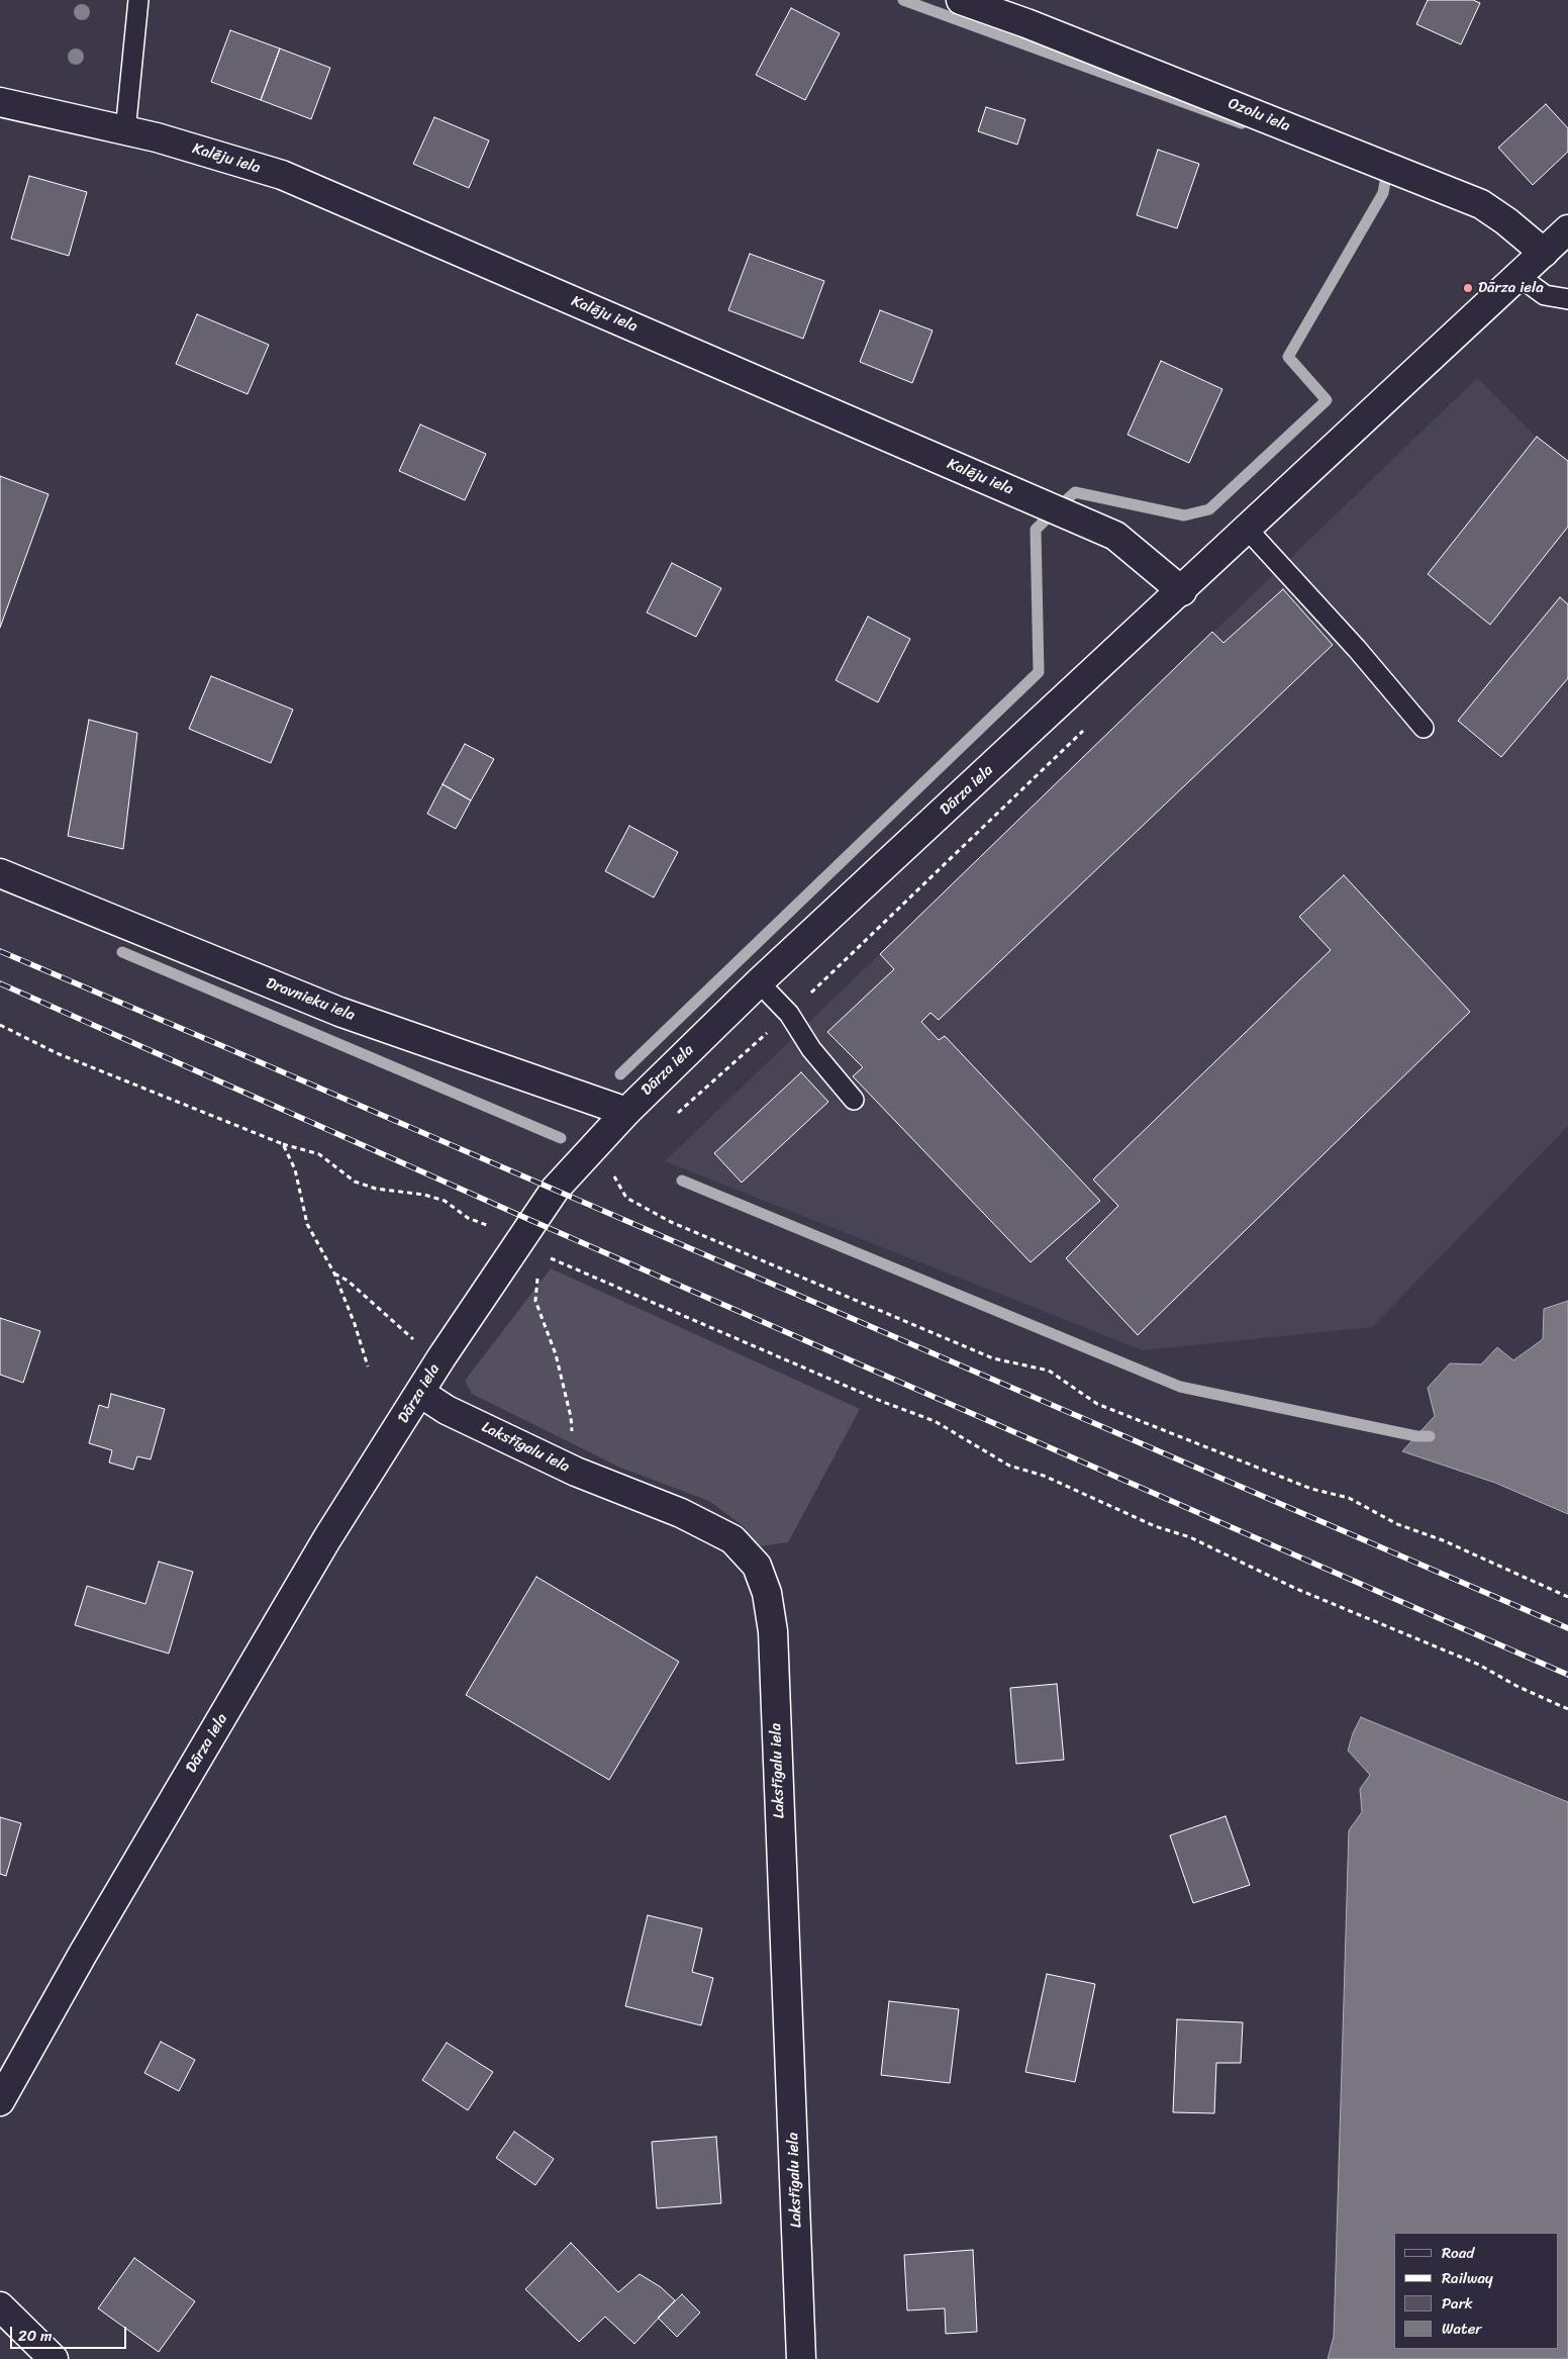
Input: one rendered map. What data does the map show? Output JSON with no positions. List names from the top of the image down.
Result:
{
  "streets": {
    "street": [
      "Ozolu iela",
      "Kalēju iela",
      "Dārza iela",
      "Dravnieku iela",
      "Lakstīgalu iela"
    ]
  },
  "crossings": [
    ["Ozolu iela", "Dārza iela"],
    ["Kalēju iela", "Dārza iela"],
    ["Dārza iela", "Dravnieku iela"],
    ["Dārza iela", "Lakstīgalu iela"]
  ],
  "places": ["Dārza iela"],
  "legend": [
    "Road",
    "Railway",
    "Park",
    "Water"
  ],
  "scale_bar": "20 m"
}
